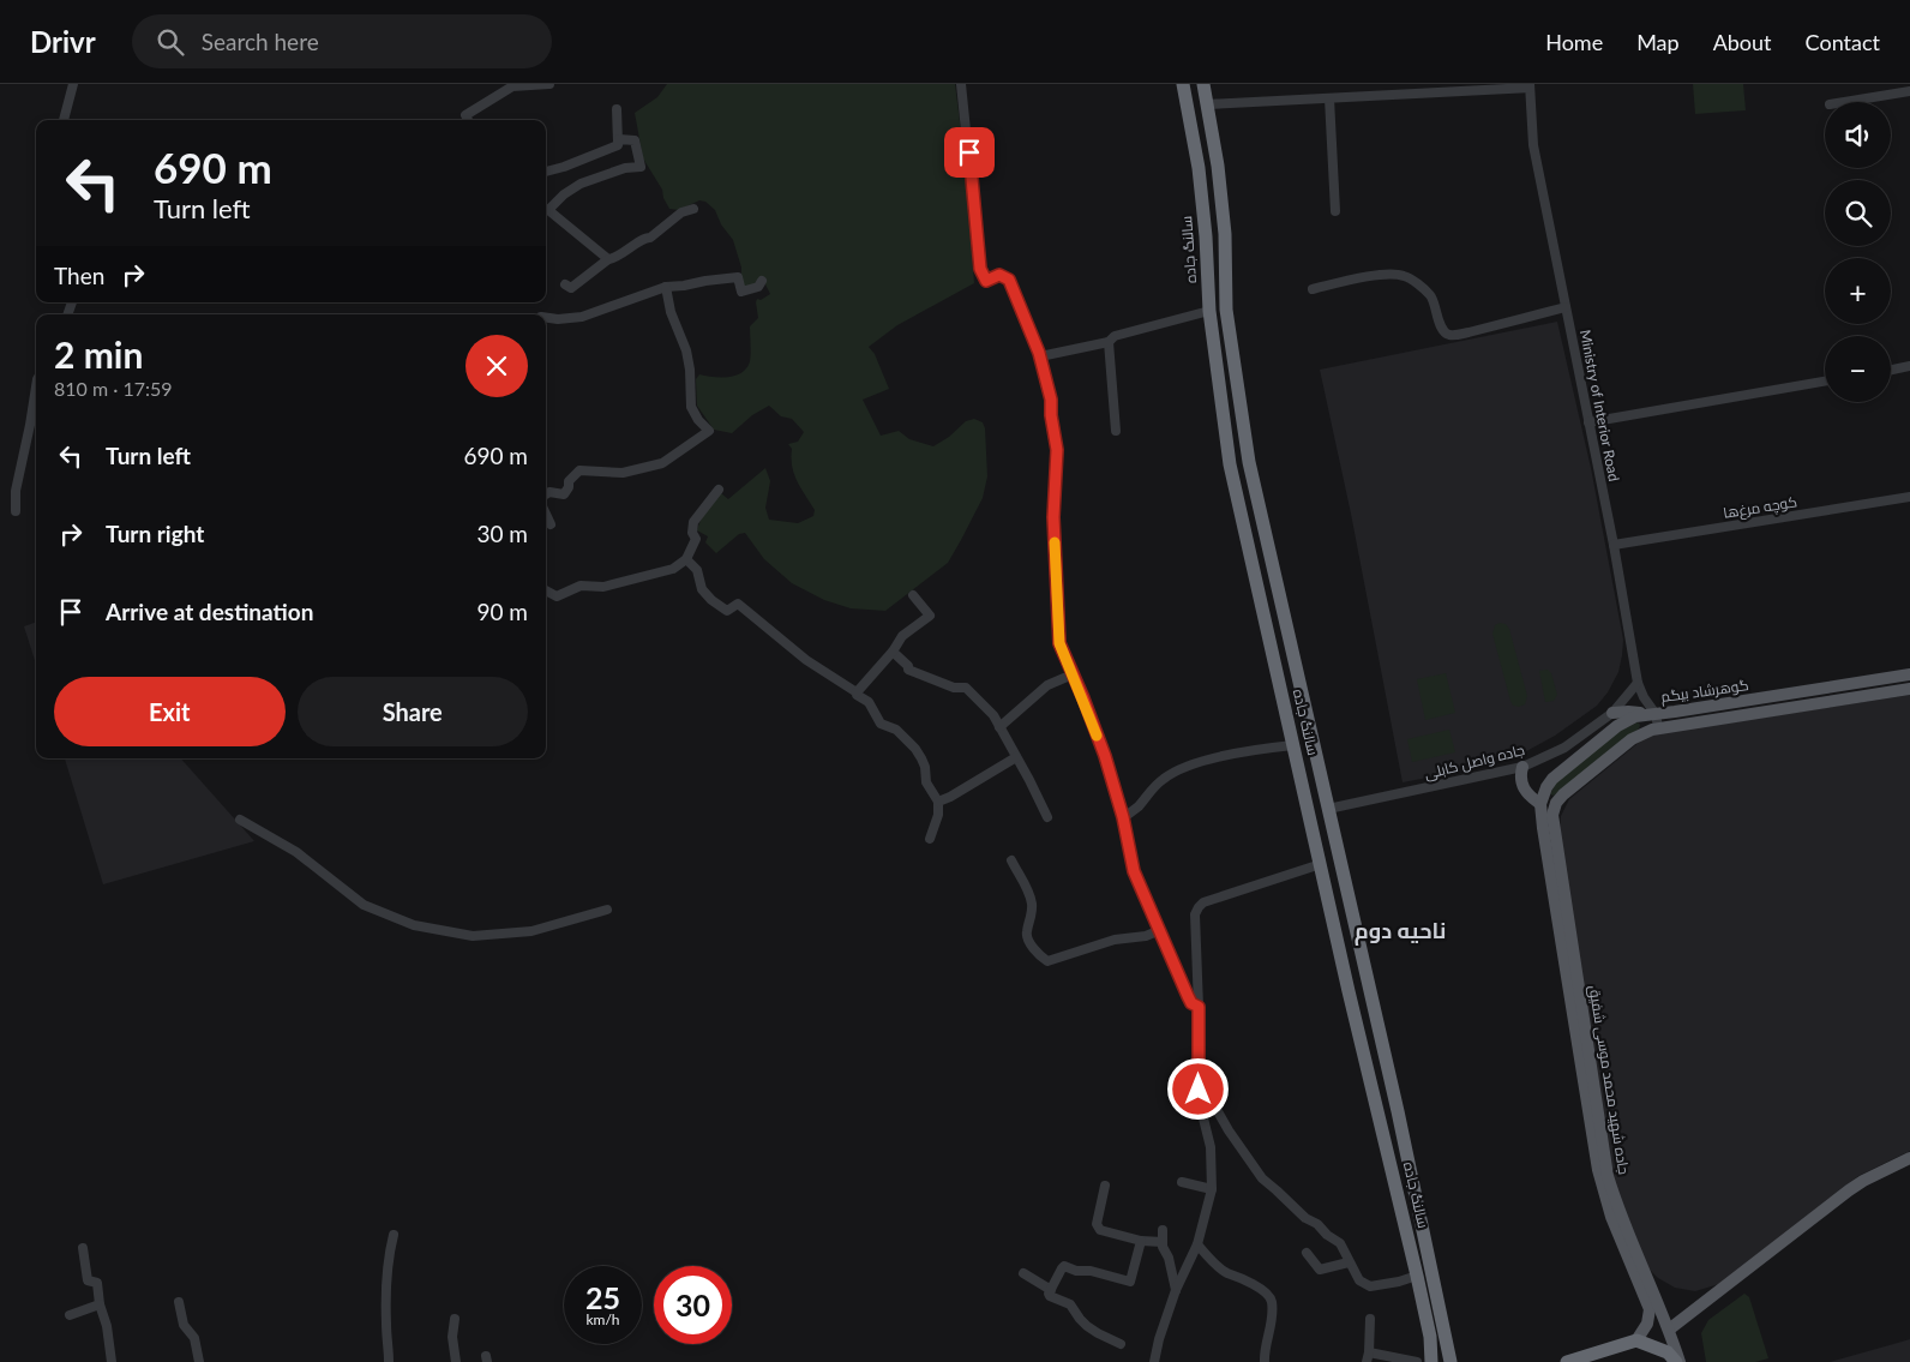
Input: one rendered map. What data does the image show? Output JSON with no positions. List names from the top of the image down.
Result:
{
  "streets": {
    "highway": ["سالنگ جاده"],
    "main road": ["گوهرشاد بیگم", "جاده شهید محمد موسی شفیق"],
    "street": ["Ministry of Interior Road", "کوچه مرغ‌ها", "جاده واصل کابلی"]
  },
  "crossings": [
    ["سالنگ جاده", "جاده واصل کابلی"],
    ["Ministry of Interior Road", "کوچه مرغ‌ها"],
    ["Ministry of Interior Road", "گوهرشاد بیگم"],
    ["Ministry of Interior Road", "جاده واصل کابلی"],
    ["گوهرشاد بیگم", "جاده شهید محمد موسی شفیق"]
  ],
  "districts": ["ناحیه دوم"],
  "page": {
    "header": "Drivr",
    "search": "Search here",
    "nav": [
      "Home",
      "Map",
      "About",
      "Contact"
    ],
    "map_buttons": ["+", "−"],
    "turn": ["690 m", "Turn left"],
    "then": "Then",
    "heading": ["2 min", "810 m · 17:59"],
    "list": [
      {
        "name": "Turn left",
        "value": "690 m"
      },
      {
        "name": "Turn right",
        "value": "30 m"
      },
      {
        "name": "Arrive at destination",
        "value": "90 m"
      }
    ],
    "buttons": ["Exit", "Share"],
    "speed": "25 km/h",
    "limit": "30"
  }
}
